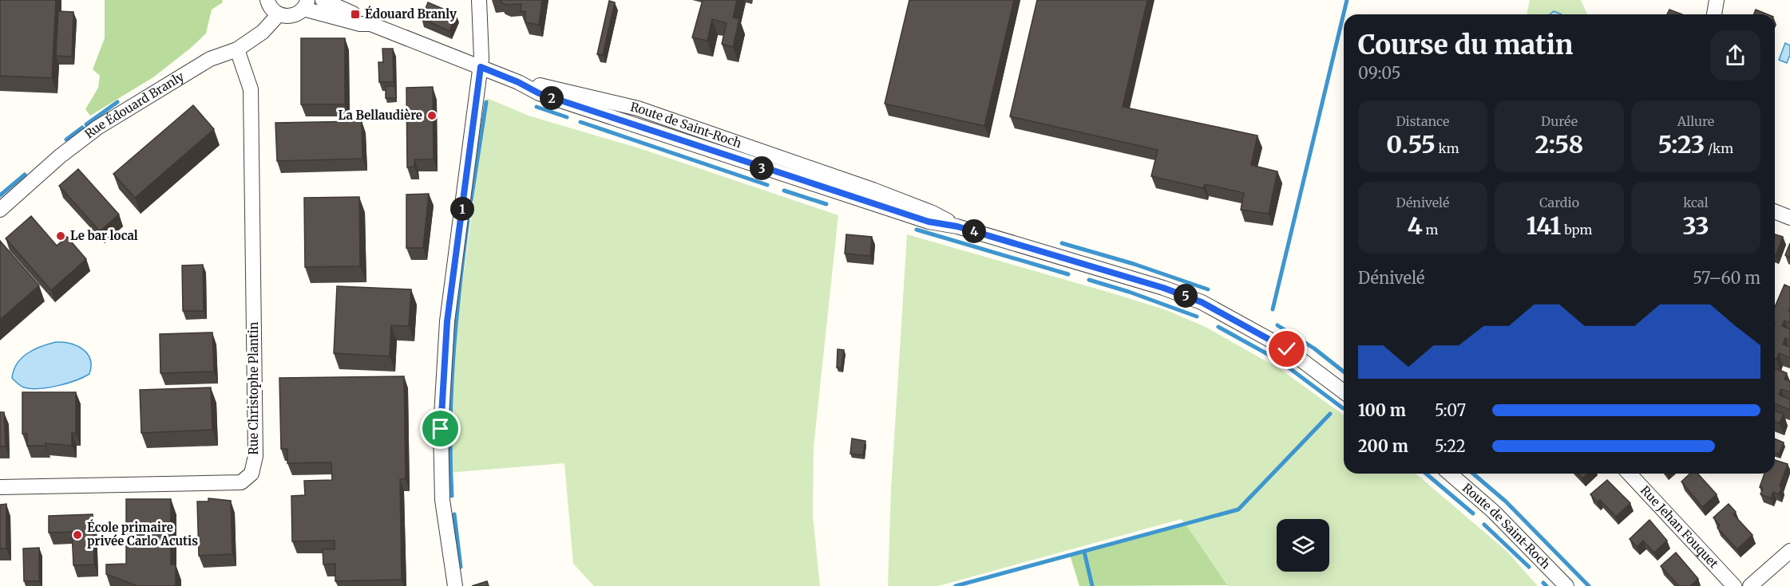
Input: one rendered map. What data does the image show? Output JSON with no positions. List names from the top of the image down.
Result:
{
  "streets": {
    "street": [
      "Rue Édouard Branly",
      "Route de Saint-Roch",
      "Rue Christophe Plantin",
      "Rue Jehan Fouquet"
    ]
  },
  "crossings": [
    ["Rue Édouard Branly", "Rue Christophe Plantin"]
  ],
  "places": {
    "transit": ["Édouard Branly"],
    "other": ["La Bellaudière", "Le bar local", "École primaire privée Carlo Acutis"]
  },
  "page": {
    "heading": ["Course du matin", "09:05"],
    "pins": [
      "2",
      "3",
      "1",
      "4",
      "5"
    ],
    "stats": [
      ["Distance", "0.55 km"],
      ["Durée", "2:58"],
      ["Allure", "5:23 /km"],
      ["Dénivelé", "4 m"],
      ["Cardio", "141 bpm"],
      ["kcal", "33"]
    ],
    "chart": ["Dénivelé", "57–60 m"],
    "list": [
      {
        "name": "100 m",
        "note": "5:07"
      },
      {
        "name": "200 m",
        "note": "5:22"
      }
    ]
  }
}
